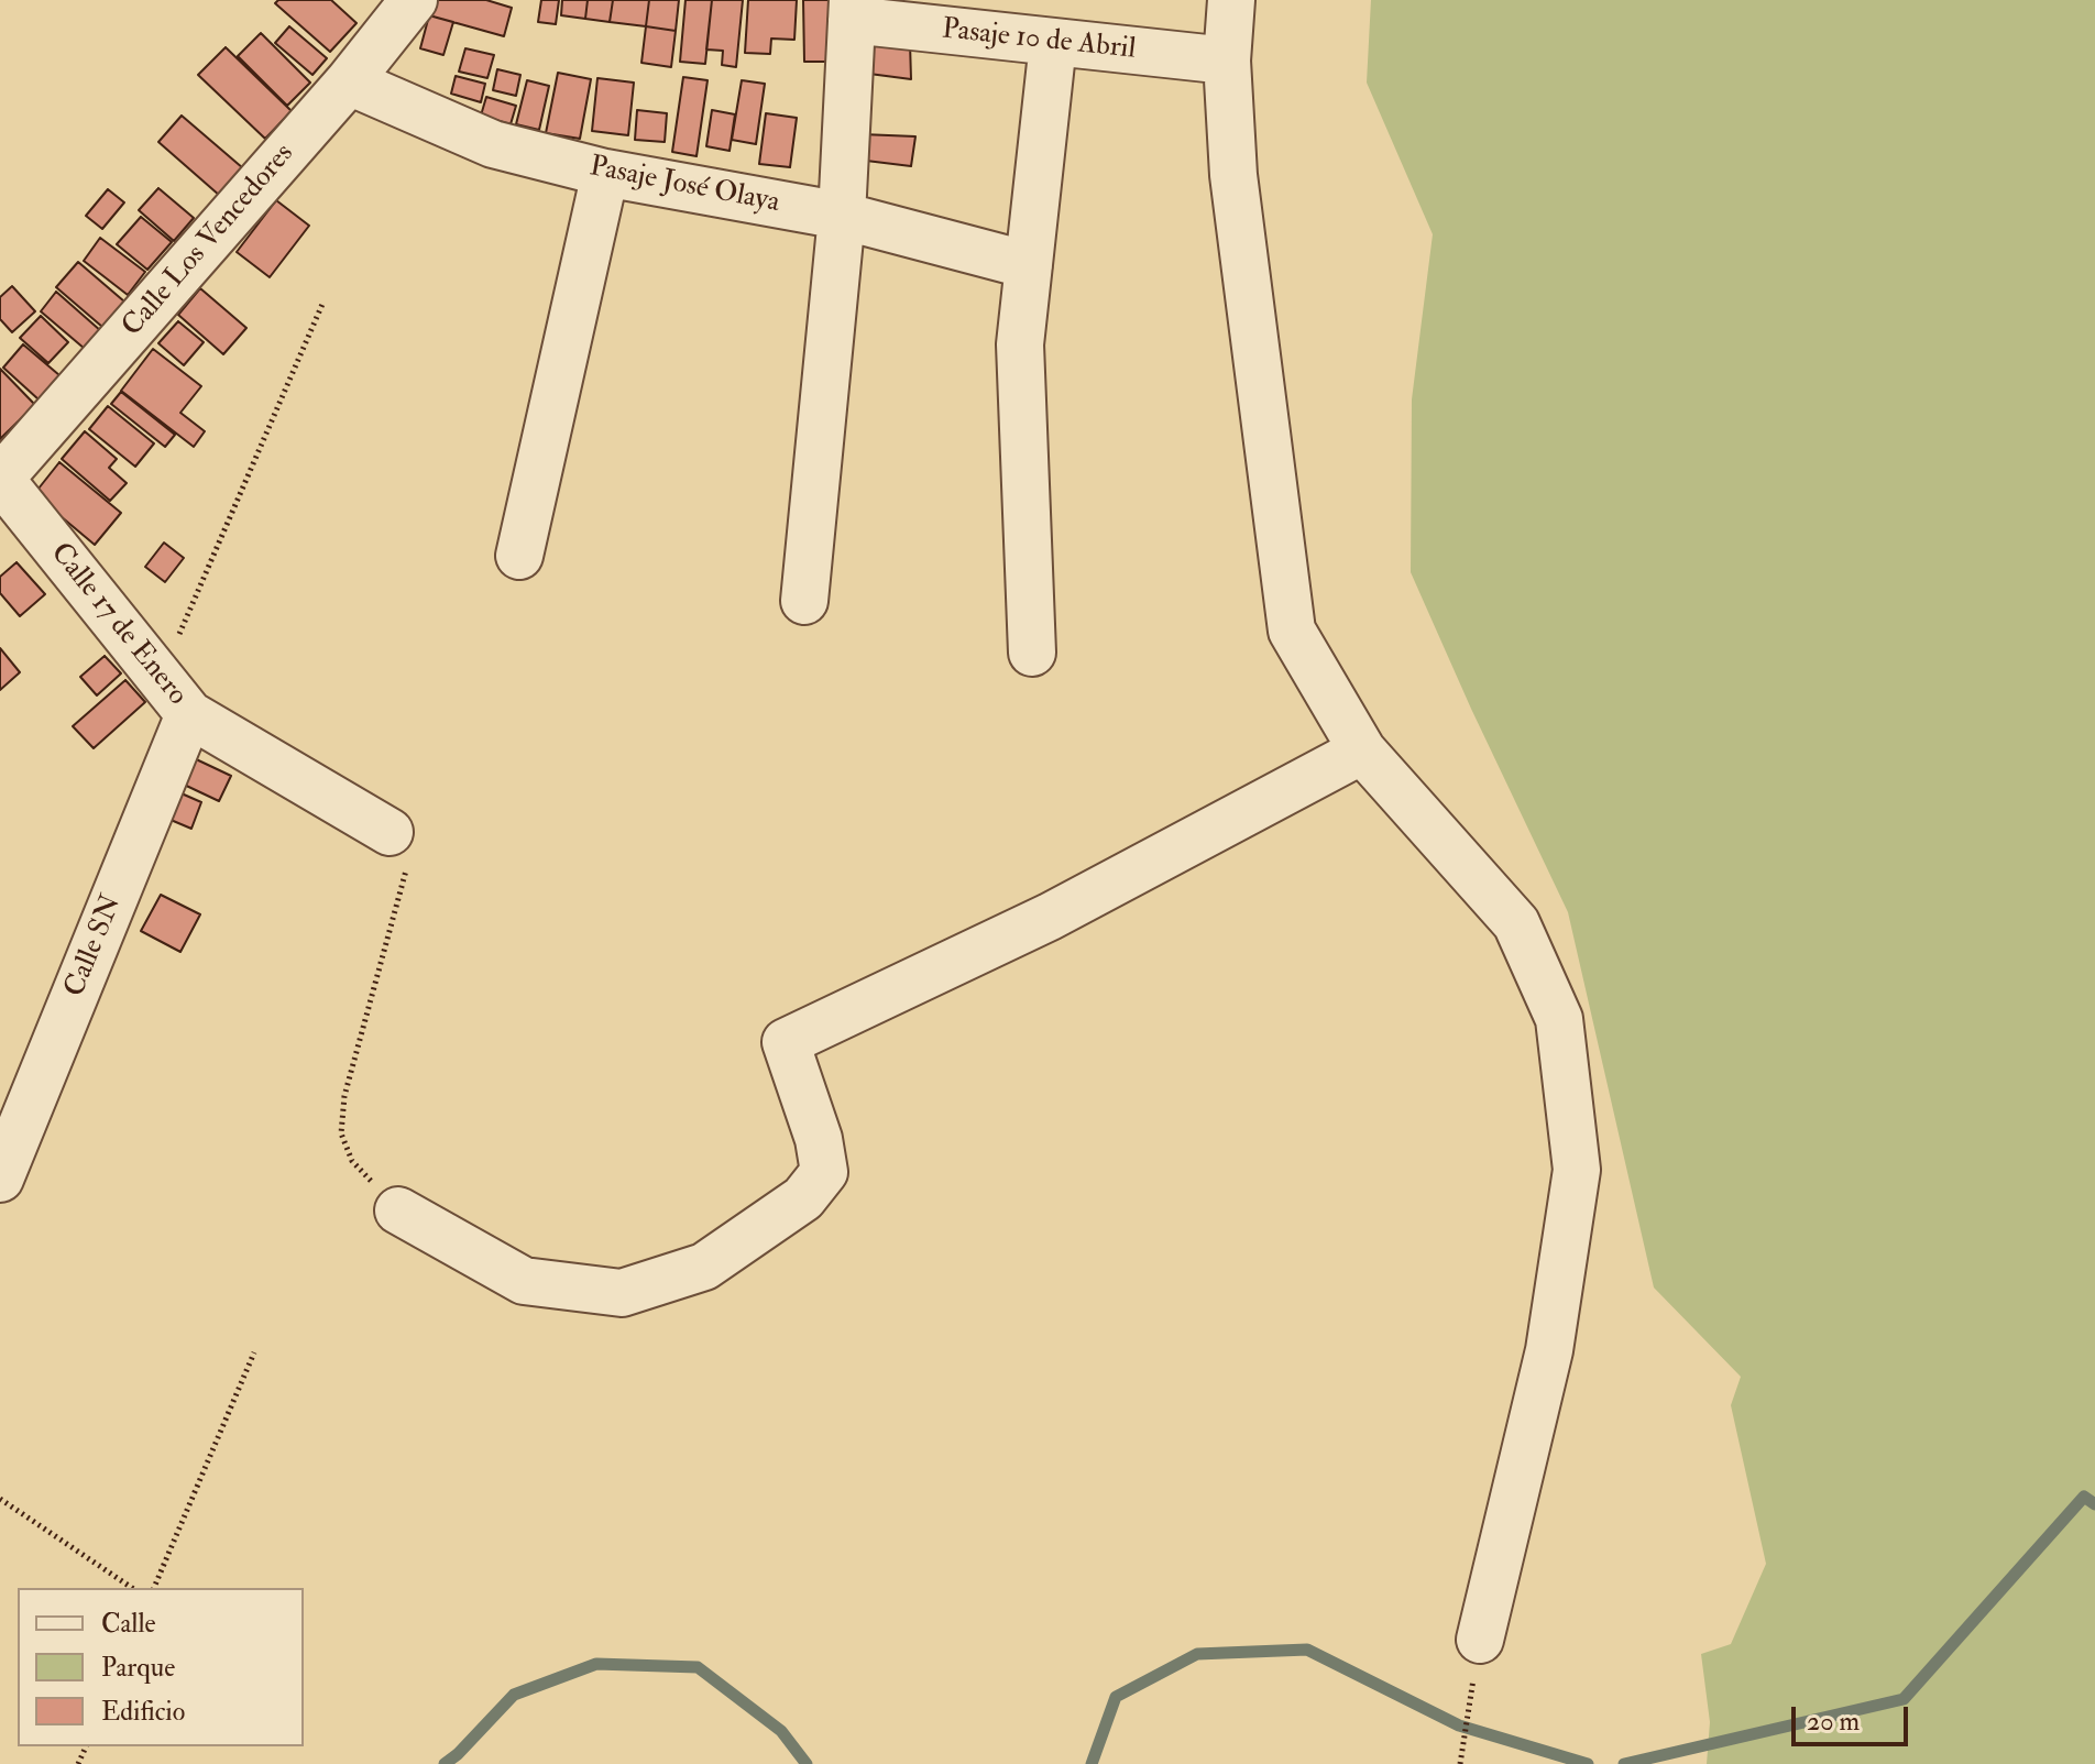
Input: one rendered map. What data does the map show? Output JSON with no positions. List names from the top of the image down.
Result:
{
  "streets": {
    "street": [
      "Pasaje 10 de Abril",
      "Pasaje José Olaya",
      "Calle Los Vencedores",
      "Calle 17 de Enero",
      "Calle SN"
    ]
  },
  "crossings": [
    ["Pasaje José Olaya", "Calle Los Vencedores"],
    ["Calle Los Vencedores", "Calle 17 de Enero"],
    ["Calle 17 de Enero", "Calle SN"]
  ],
  "legend": ["Calle", "Parque", "Edificio"],
  "scale_bar": "20 m"
}
